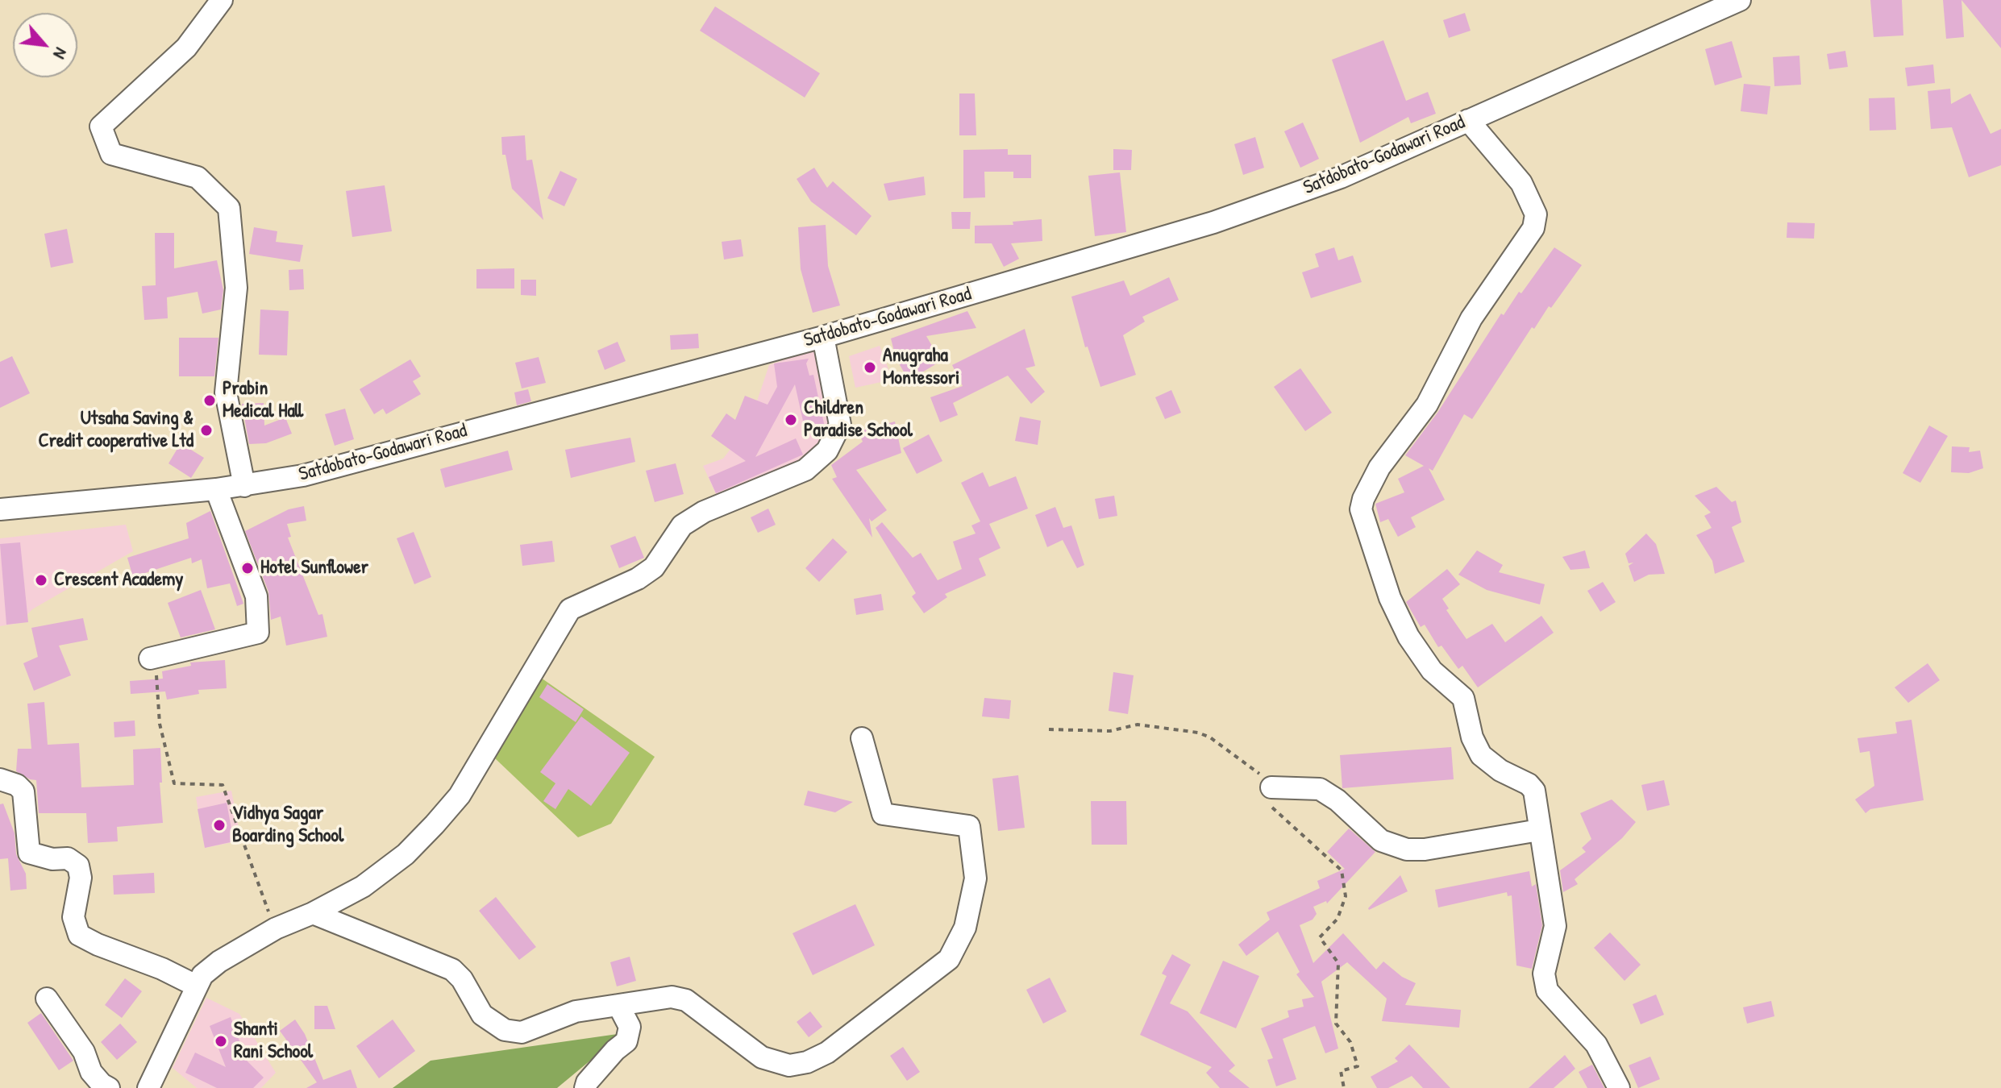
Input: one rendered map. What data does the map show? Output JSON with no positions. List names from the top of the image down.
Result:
{
  "streets": {
    "street": ["Satdobato-Godawari Road"]
  },
  "places": [
    "Anugraha Montessori",
    "Prabin Medical Hall",
    "Children Paradise School",
    "Utsaha Saving & Credit cooperative Ltd",
    "Hotel Sunflower",
    "Crescent Academy",
    "Vidhya Sagar Boarding School",
    "Shanti Rani School"
  ],
  "north": "bottom right"
}
